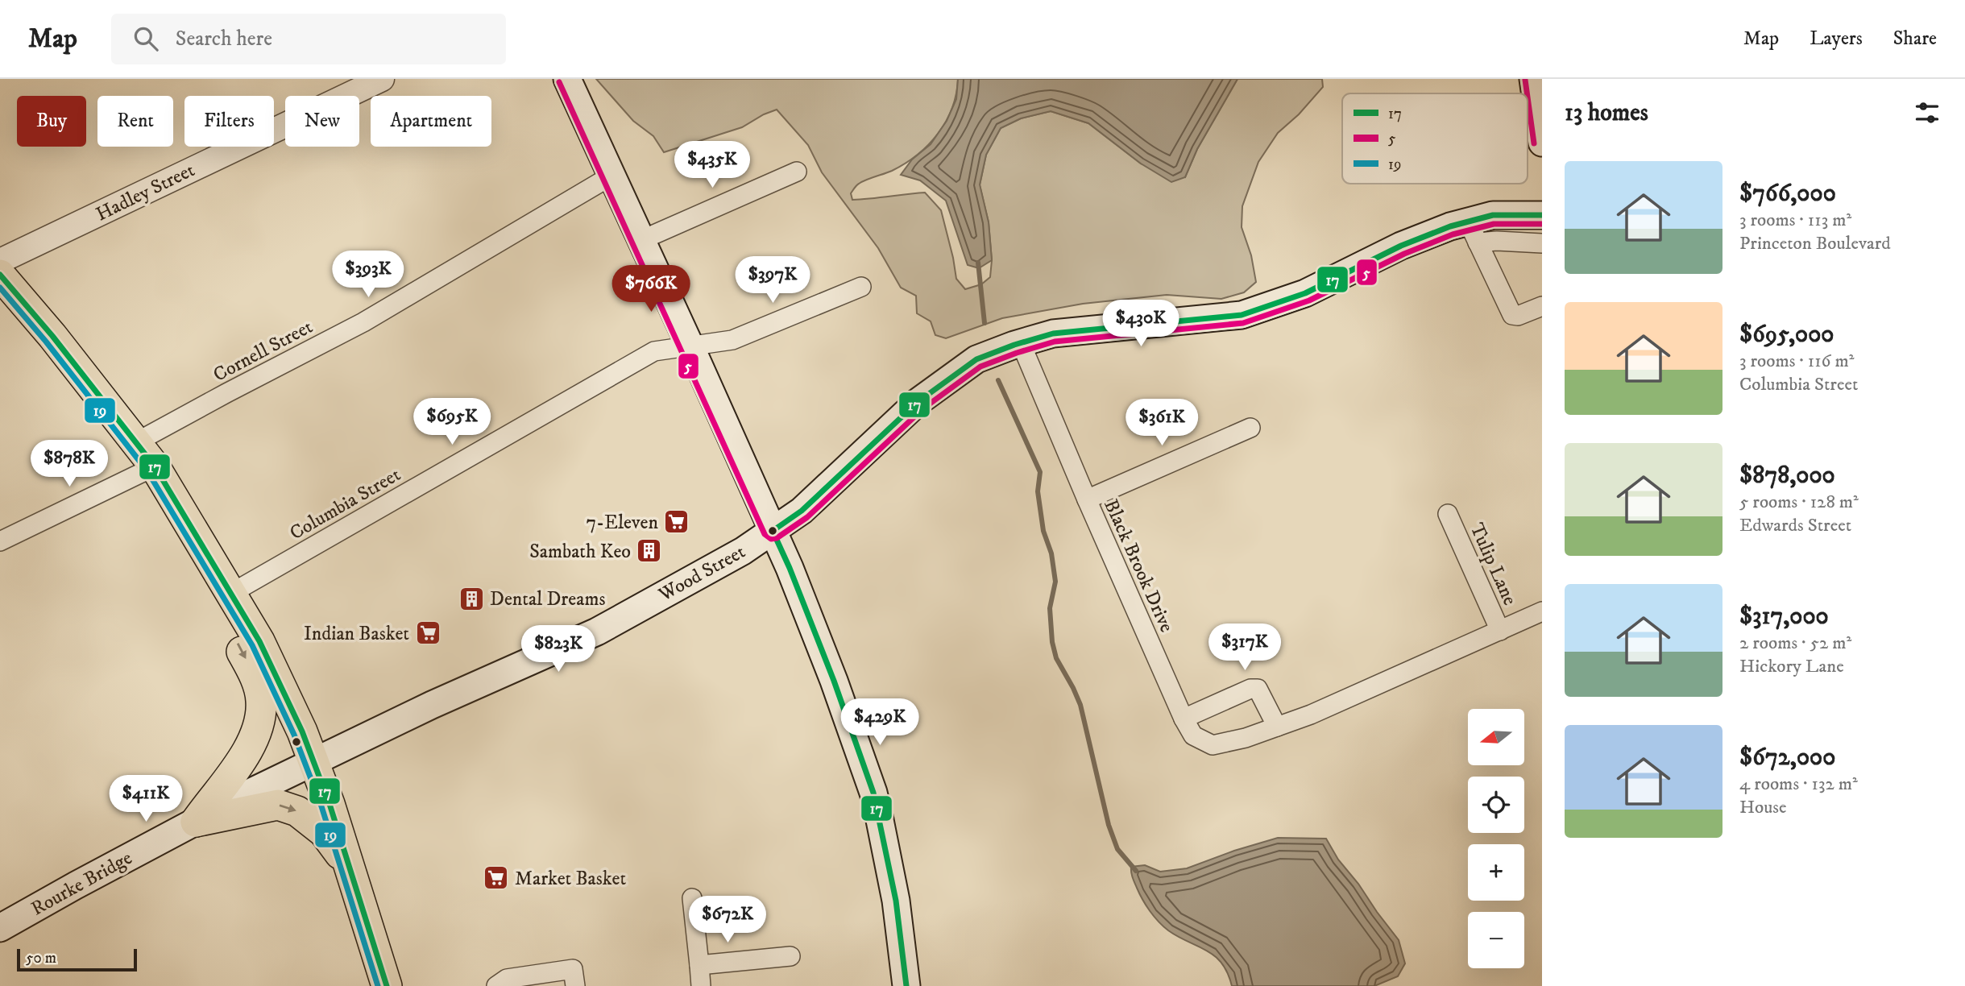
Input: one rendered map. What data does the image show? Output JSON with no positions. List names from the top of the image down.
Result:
{
  "streets": {
    "main road": ["Wood Street", "Rourke Bridge"],
    "street": [
      "Hadley Street",
      "Cornell Street",
      "Columbia Street",
      "Tulip Lane",
      "Black Brook Drive"
    ]
  },
  "crossings": [
    ["Tulip Lane", "Black Brook Drive"],
    ["Black Brook Drive", "Wood Street"],
    ["Wood Street", "Rourke Bridge"]
  ],
  "places": {
    "supermarket": ["7-Eleven", "Indian Basket", "Market Basket"],
    "building": ["Sambath Keo", "Dental Dreams"]
  },
  "lines": ["transit line 5", "transit line 17", "transit line 19"],
  "legend": ["17", "5", "19"],
  "scale_bar": "50 m",
  "north": "left",
  "page": {
    "header": "Map",
    "search": "Search here",
    "nav": ["Map", "Layers", "Share"],
    "heading": "13 homes",
    "chip": [
      "Buy",
      "Rent",
      "Filters",
      "New",
      "Apartment"
    ],
    "price": [
      "$435K",
      "$393K",
      "$397K",
      "$766K",
      "$430K",
      "$695K",
      "$361K",
      "$878K",
      "$317K",
      "$823K",
      "$429K",
      "$411K",
      "$672K"
    ],
    "list": [
      {
        "name": "$766,000",
        "note": "3 rooms · 113 m² · Princeton Boulevard"
      },
      {
        "name": "$695,000",
        "note": "3 rooms · 116 m² · Columbia Street"
      },
      {
        "name": "$878,000",
        "note": "5 rooms · 128 m² · Edwards Street"
      },
      {
        "name": "$317,000",
        "note": "2 rooms · 52 m² · Hickory Lane"
      },
      {
        "name": "$672,000",
        "note": "4 rooms · 132 m² · House"
      }
    ],
    "map_buttons": ["+", "−"],
    "scale": "50 m"
  }
}
